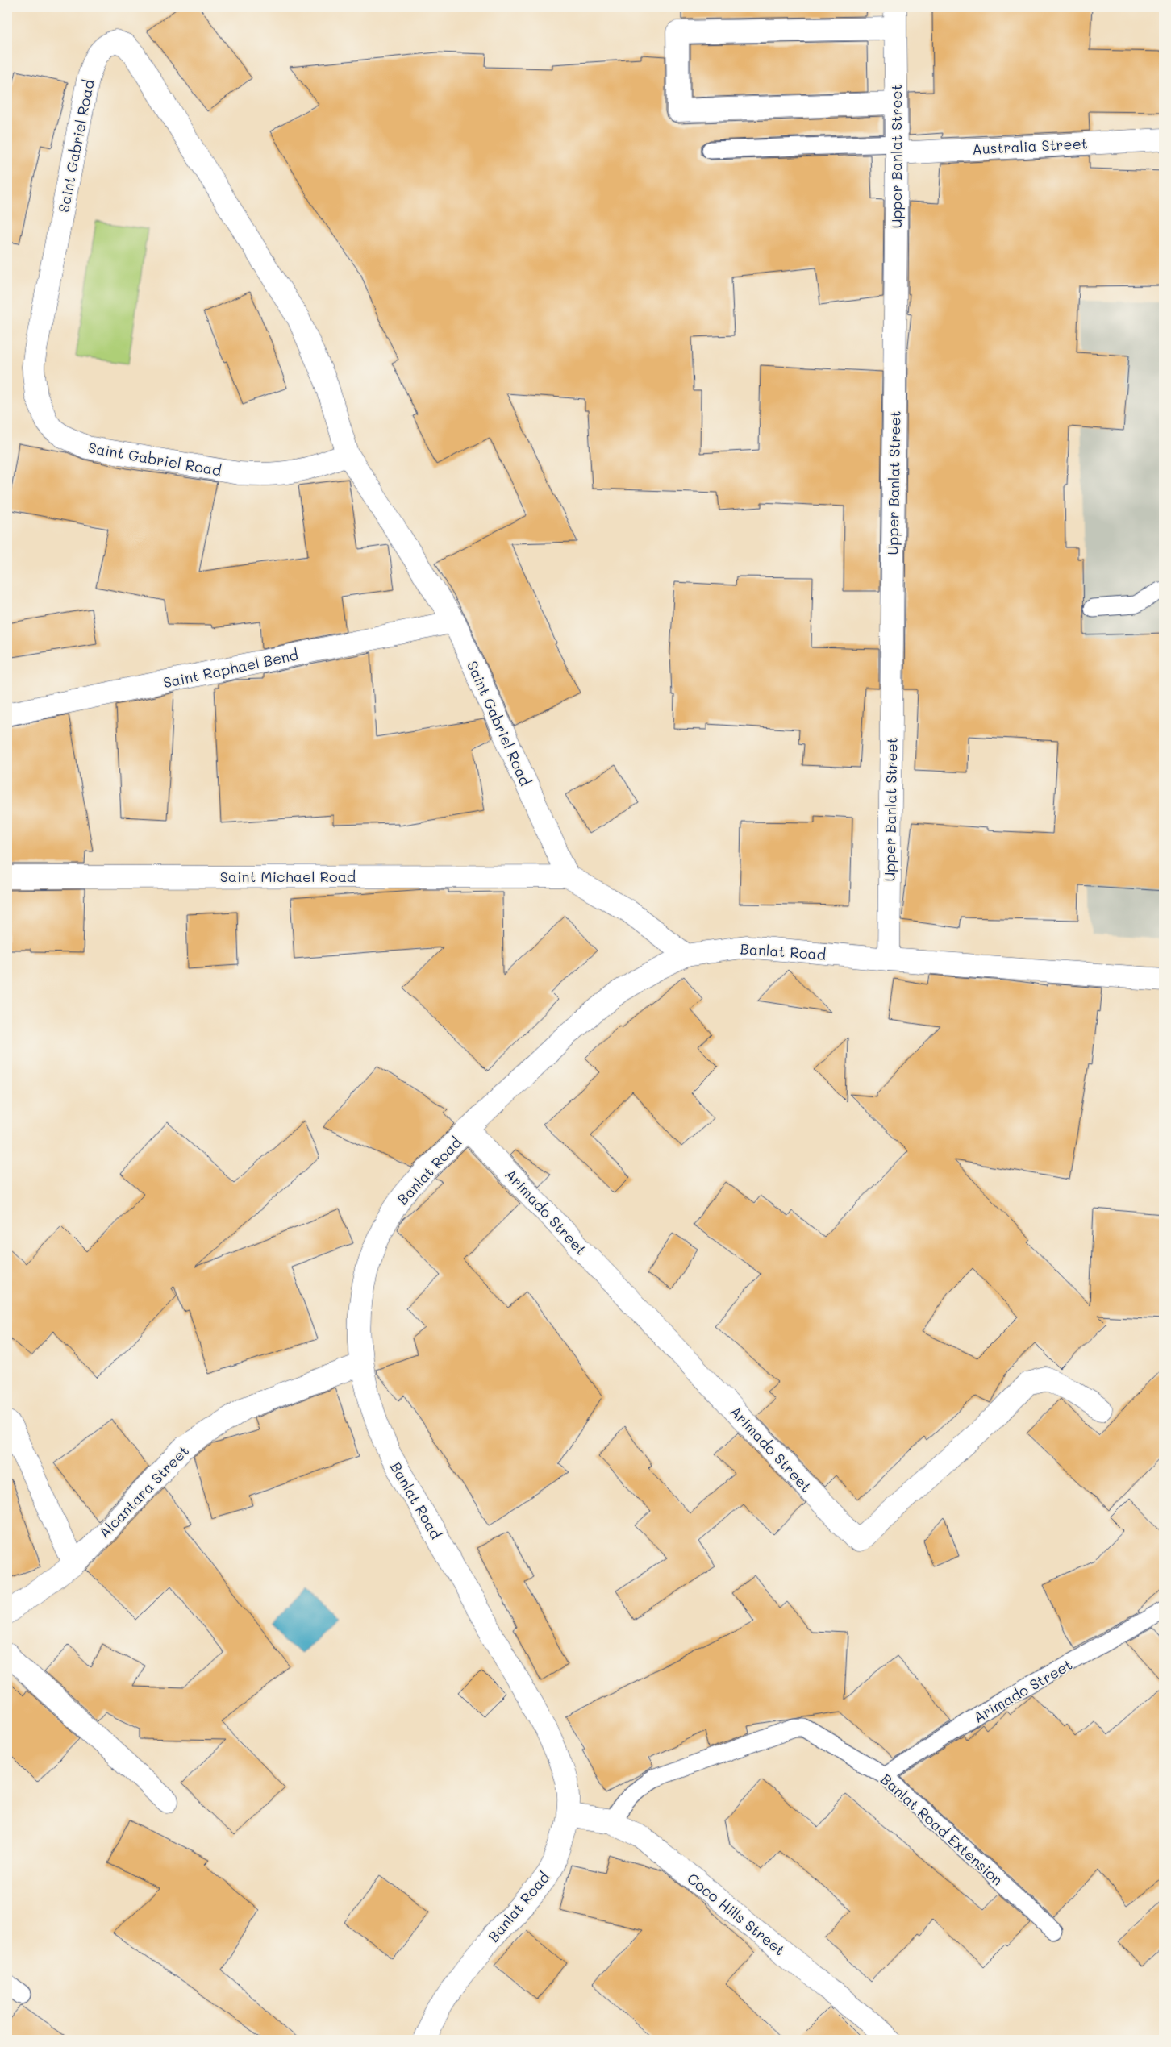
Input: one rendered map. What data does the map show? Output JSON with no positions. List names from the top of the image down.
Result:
{
  "streets": {
    "street": [
      "Saint Gabriel Road",
      "Australia Street",
      "Upper Banlat Street",
      "Saint Raphael Bend",
      "Saint Michael Road",
      "Banlat Road",
      "Arimado Street",
      "Alcantara Street",
      "Coco Hills Street"
    ],
    "lane": ["Banlat Road Extension"]
  },
  "crossings": [
    ["Saint Gabriel Road", "Saint Raphael Bend"],
    ["Saint Gabriel Road", "Saint Michael Road"],
    ["Australia Street", "Upper Banlat Street"],
    ["Upper Banlat Street", "Banlat Road"],
    ["Banlat Road", "Arimado Street"],
    ["Banlat Road", "Alcantara Street"],
    ["Banlat Road", "Coco Hills Street"],
    ["Arimado Street", "Banlat Road Extension"],
    ["Banlat Road Extension", "Coco Hills Street"]
  ]
}
